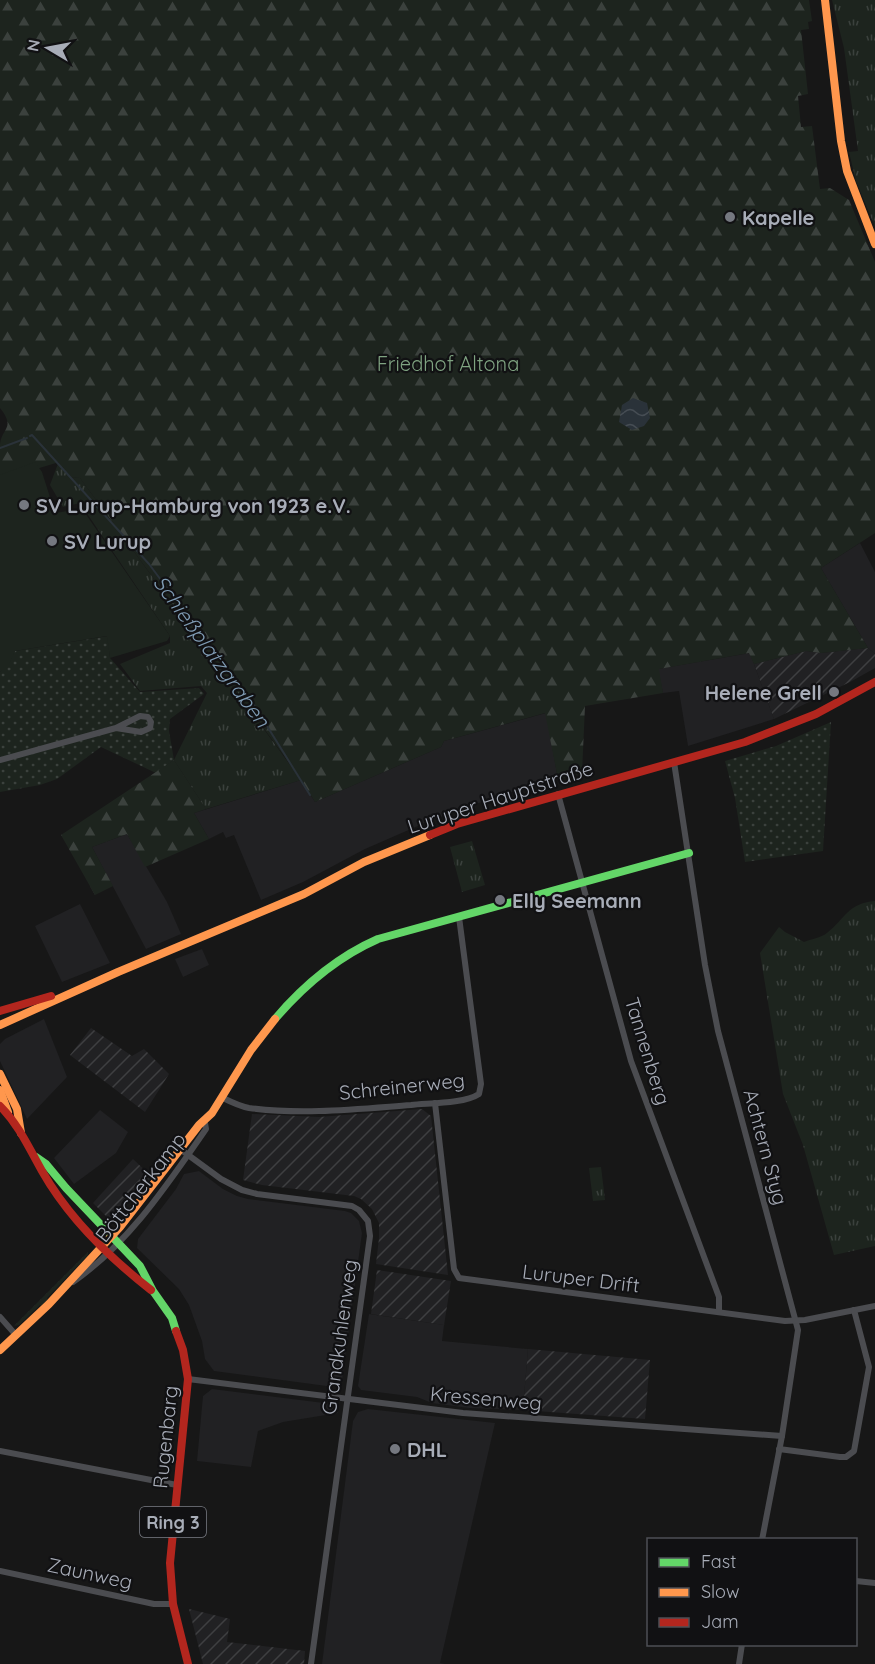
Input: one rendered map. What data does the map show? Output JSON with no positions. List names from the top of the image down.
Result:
{
  "streets": {
    "main road": [
      "Luruper Hauptstraße",
      "Böttcherkamp",
      "Rugenbarg",
      "Ring 3"
    ],
    "street": [
      "Tannenberg",
      "Schreinerweg",
      "Achtern Styg",
      "Luruper Drift",
      "Grandkuhlenweg",
      "Kressenweg",
      "Zaunweg"
    ]
  },
  "crossings": [
    ["Luruper Hauptstraße", "Tannenberg"],
    ["Luruper Hauptstraße", "Achtern Styg"],
    ["Tannenberg", "Böttcherkamp"],
    ["Tannenberg", "Luruper Drift"],
    ["Schreinerweg", "Böttcherkamp"],
    ["Schreinerweg", "Luruper Drift"],
    ["Achtern Styg", "Böttcherkamp"],
    ["Achtern Styg", "Luruper Drift"],
    ["Achtern Styg", "Kressenweg"],
    ["Böttcherkamp", "Grandkuhlenweg"],
    ["Böttcherkamp", "Rugenbarg"],
    ["Grandkuhlenweg", "Kressenweg"],
    ["Kressenweg", "Rugenbarg"],
    ["Rugenbarg", "Zaunweg"]
  ],
  "water": ["Schießplatzgraben"],
  "parks": ["Friedhof Altona"],
  "places": [
    "Kapelle",
    "SV Lurup-Hamburg von 1923 e.V.",
    "SV Lurup",
    "Helene Grell",
    "Elly Seemann",
    "DHL"
  ],
  "legend": ["Fast", "Slow", "Jam"],
  "north": "left"
}
